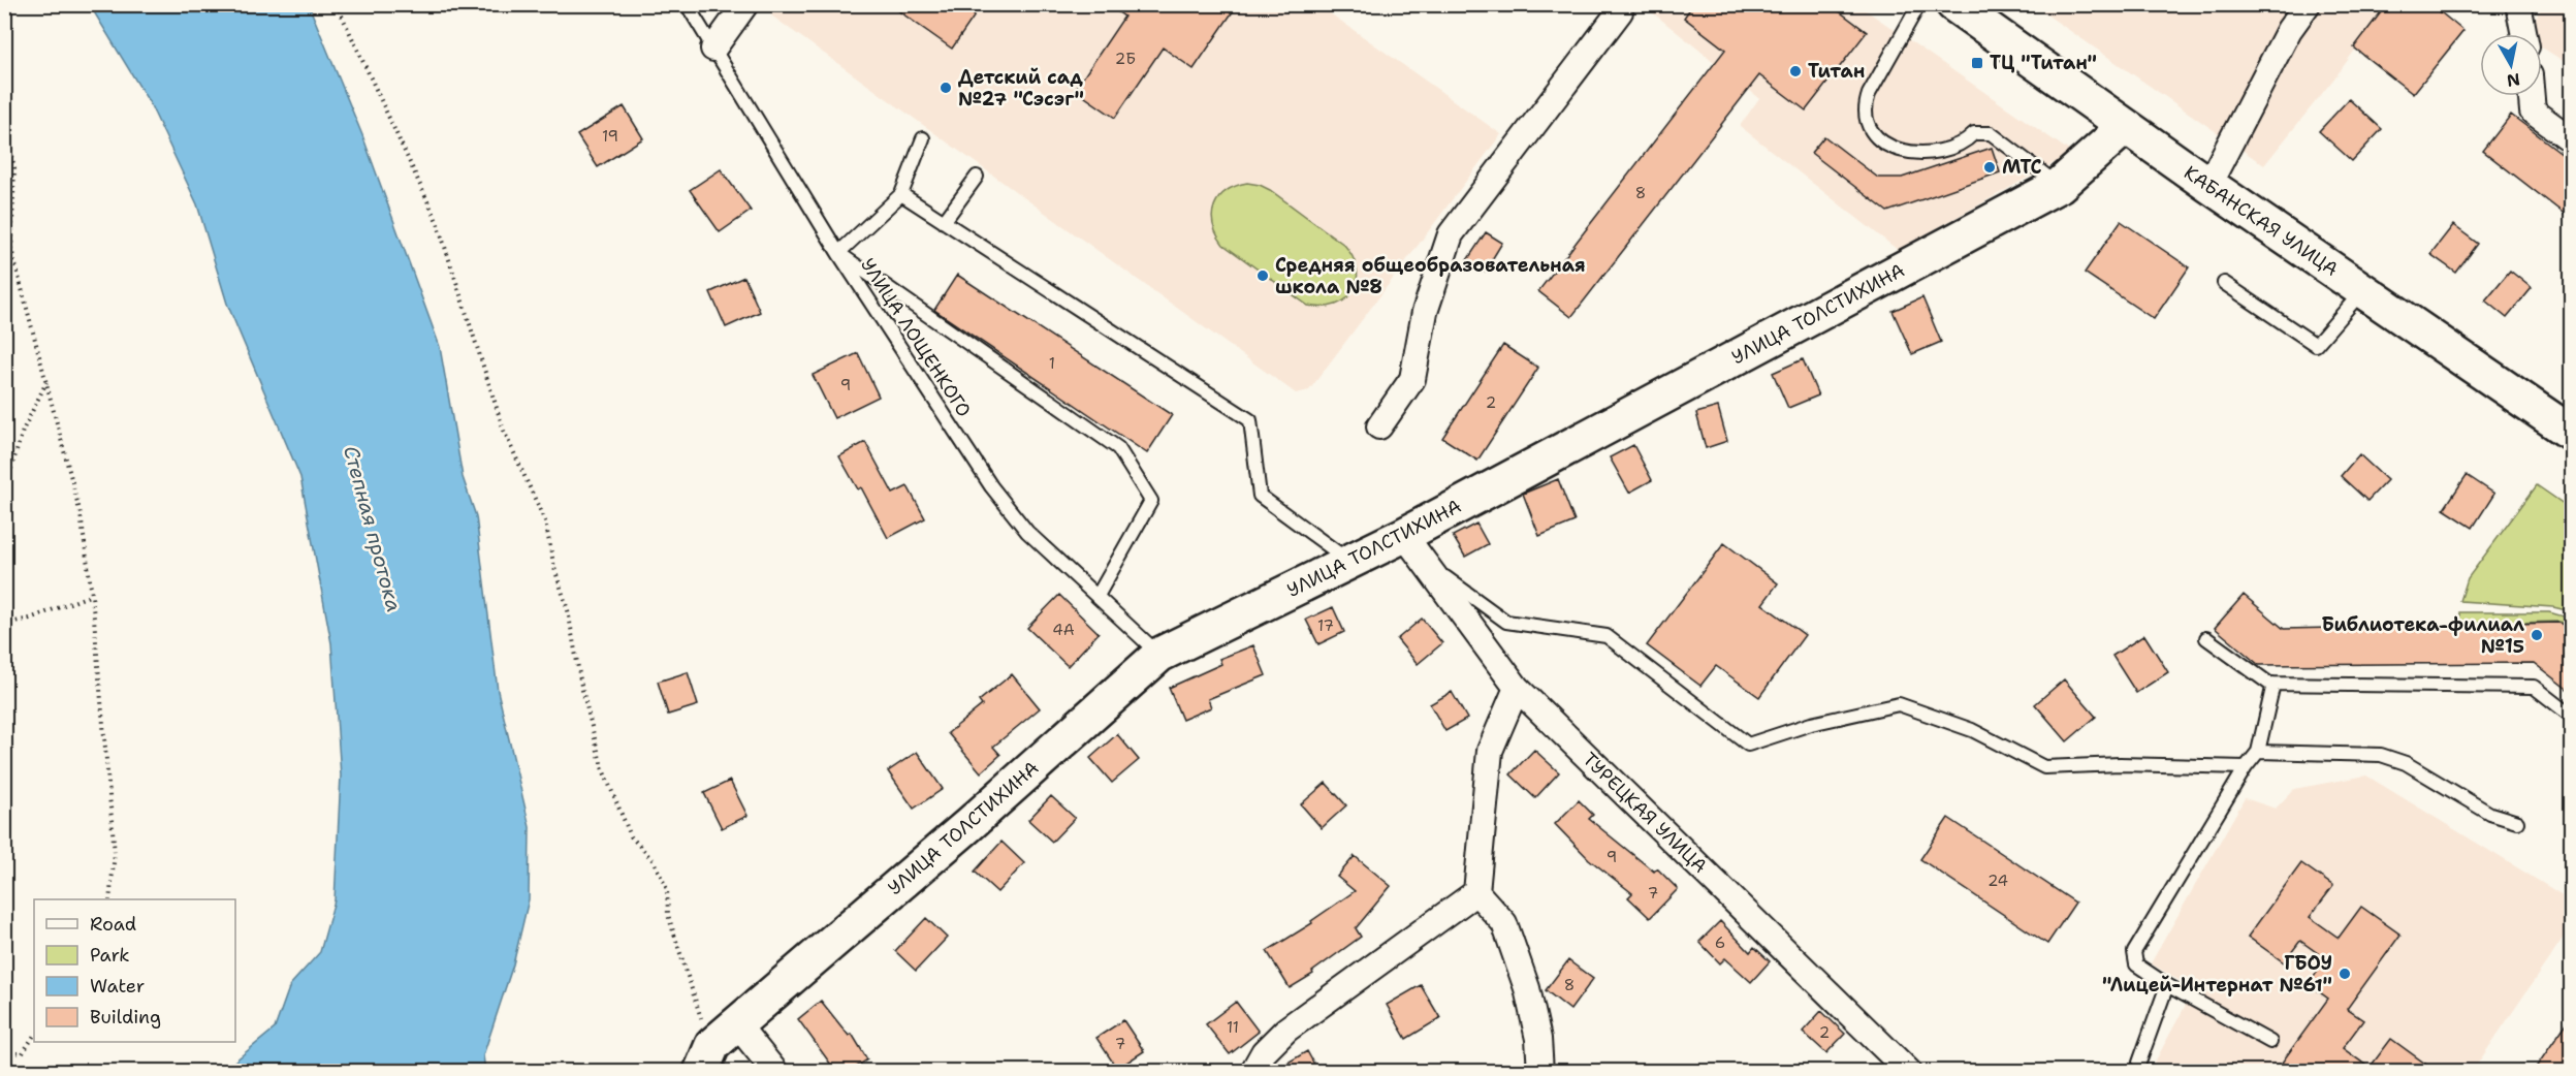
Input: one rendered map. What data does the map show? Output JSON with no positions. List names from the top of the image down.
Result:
{
  "streets": {
    "street": ["КАБАНСКАЯ УЛИЦА", "УЛИЦА ТОЛСТИХИНА", "ТУРЕЦКАЯ УЛИЦА"],
    "lane": ["УЛИЦА ЛОЩЕНКОГО"]
  },
  "crossings": [
    ["КАБАНСКАЯ УЛИЦА", "УЛИЦА ТОЛСТИХИНА"],
    ["УЛИЦА ТОЛСТИХИНА", "УЛИЦА ЛОЩЕНКОГО"],
    ["УЛИЦА ТОЛСТИХИНА", "ТУРЕЦКАЯ УЛИЦА"]
  ],
  "water": ["Степная протока"],
  "places": {
    "transit": ["ТЦ \"Титан\""],
    "other": [
      "Титан",
      "Детский сад №27 \"Сэсэг\"",
      "МТС",
      "Средняя общеобразовательная школа №8",
      "Библиотека-филиал №15",
      "ГБОУ \"Лицей-Интернат №61\""
    ]
  },
  "house_numbers": [
    "2Б",
    "19",
    "8",
    "1",
    "9",
    "2",
    "17",
    "4А",
    "9",
    "24",
    "7",
    "6",
    "8",
    "11",
    "2",
    "7"
  ],
  "legend": [
    "Road",
    "Park",
    "Water",
    "Building"
  ],
  "north": "bottom"
}
